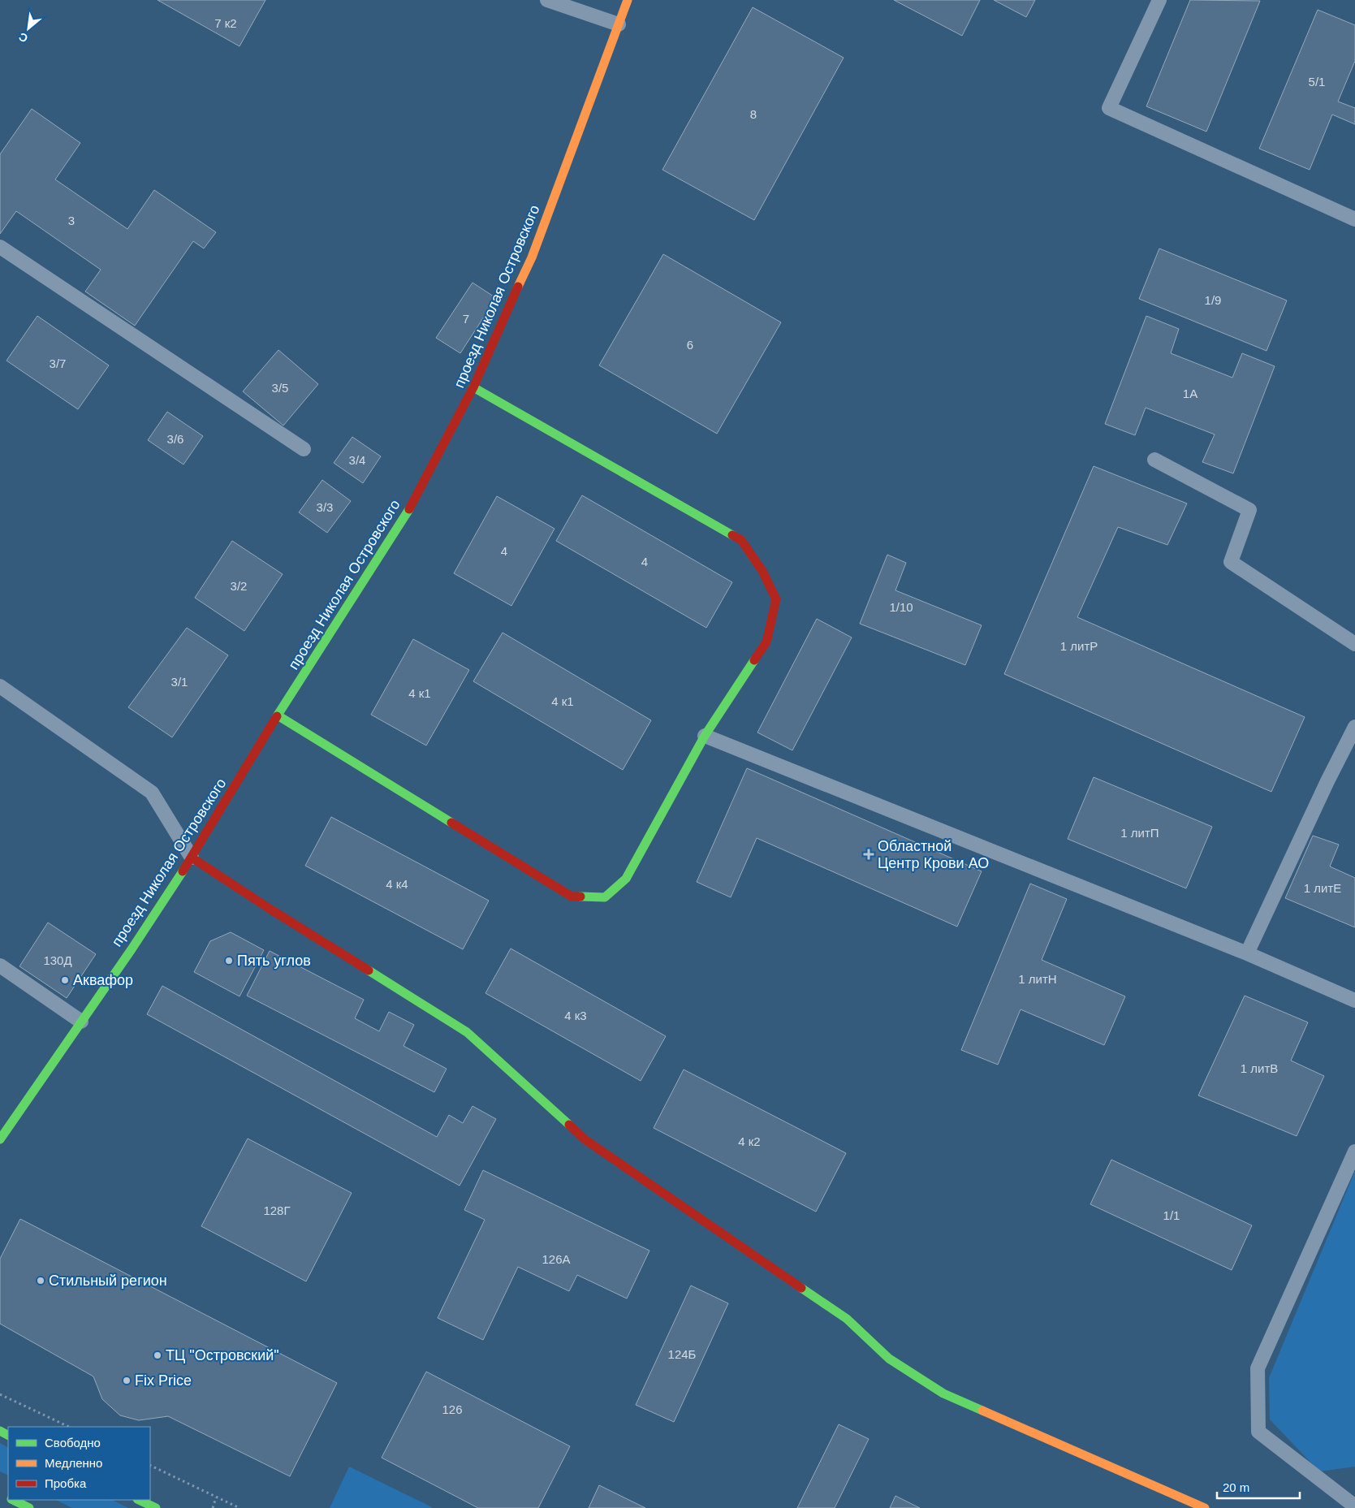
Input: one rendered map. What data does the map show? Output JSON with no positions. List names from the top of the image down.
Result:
{
  "streets": {
    "street": ["проезд Николая Островского"]
  },
  "places": {
    "health": ["Областной Центр Крови АО"],
    "other": [
      "Пять углов",
      "Аквафор",
      "Стильный регион",
      "ТЦ \"Островский\"",
      "Fix Price"
    ]
  },
  "house_numbers": [
    "7 к2",
    "5/1",
    "8",
    "3",
    "1/9",
    "7",
    "6",
    "3/7",
    "3/5",
    "1А",
    "3/6",
    "3/4",
    "3/3",
    "4",
    "4",
    "3/2",
    "1/10",
    "1 литР",
    "3/1",
    "4 к1",
    "4 к1",
    "1 литП",
    "4 к4",
    "1 литЕ",
    "130Д",
    "1 литН",
    "4 к3",
    "1 литВ",
    "4 к2",
    "128Г",
    "1/1",
    "126А",
    "124Б",
    "126"
  ],
  "legend": ["Свободно", "Медленно", "Пробка"],
  "scale_bar": "20 m",
  "north": "bottom left"
}
